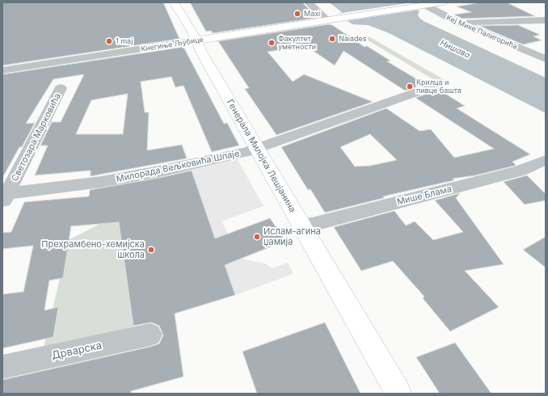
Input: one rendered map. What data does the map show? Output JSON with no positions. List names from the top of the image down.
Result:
{
  "streets": {
    "main road": ["Кнегиње Љубице", "Генерала Милојка Лешјанина"],
    "street": [
      "Кеј Мике Палигорића",
      "Светозара Марковића",
      "Милорада Вељковића Шпаје",
      "Мише Блама",
      "Дрварска"
    ]
  },
  "crossings": [
    ["Кеј Мике Палигорића", "Кнегиње Љубице"],
    ["Кнегиње Љубице", "Генерала Милојка Лешјанина"],
    ["Светозара Марковића", "Милорада Вељковића Шпаје"],
    ["Генерала Милојка Лешјанина", "Милорада Вељковића Шпаје"],
    ["Генерала Милојка Лешјанина", "Мише Блама"]
  ],
  "water": ["Нишава"],
  "places": [
    "Maxi",
    "Naiades",
    "1 maj",
    "Факултет уметности",
    "Крилца и пивце башта",
    "Ислам-агина џамија",
    "Прехрамбено-хемијска школа"
  ]
}
